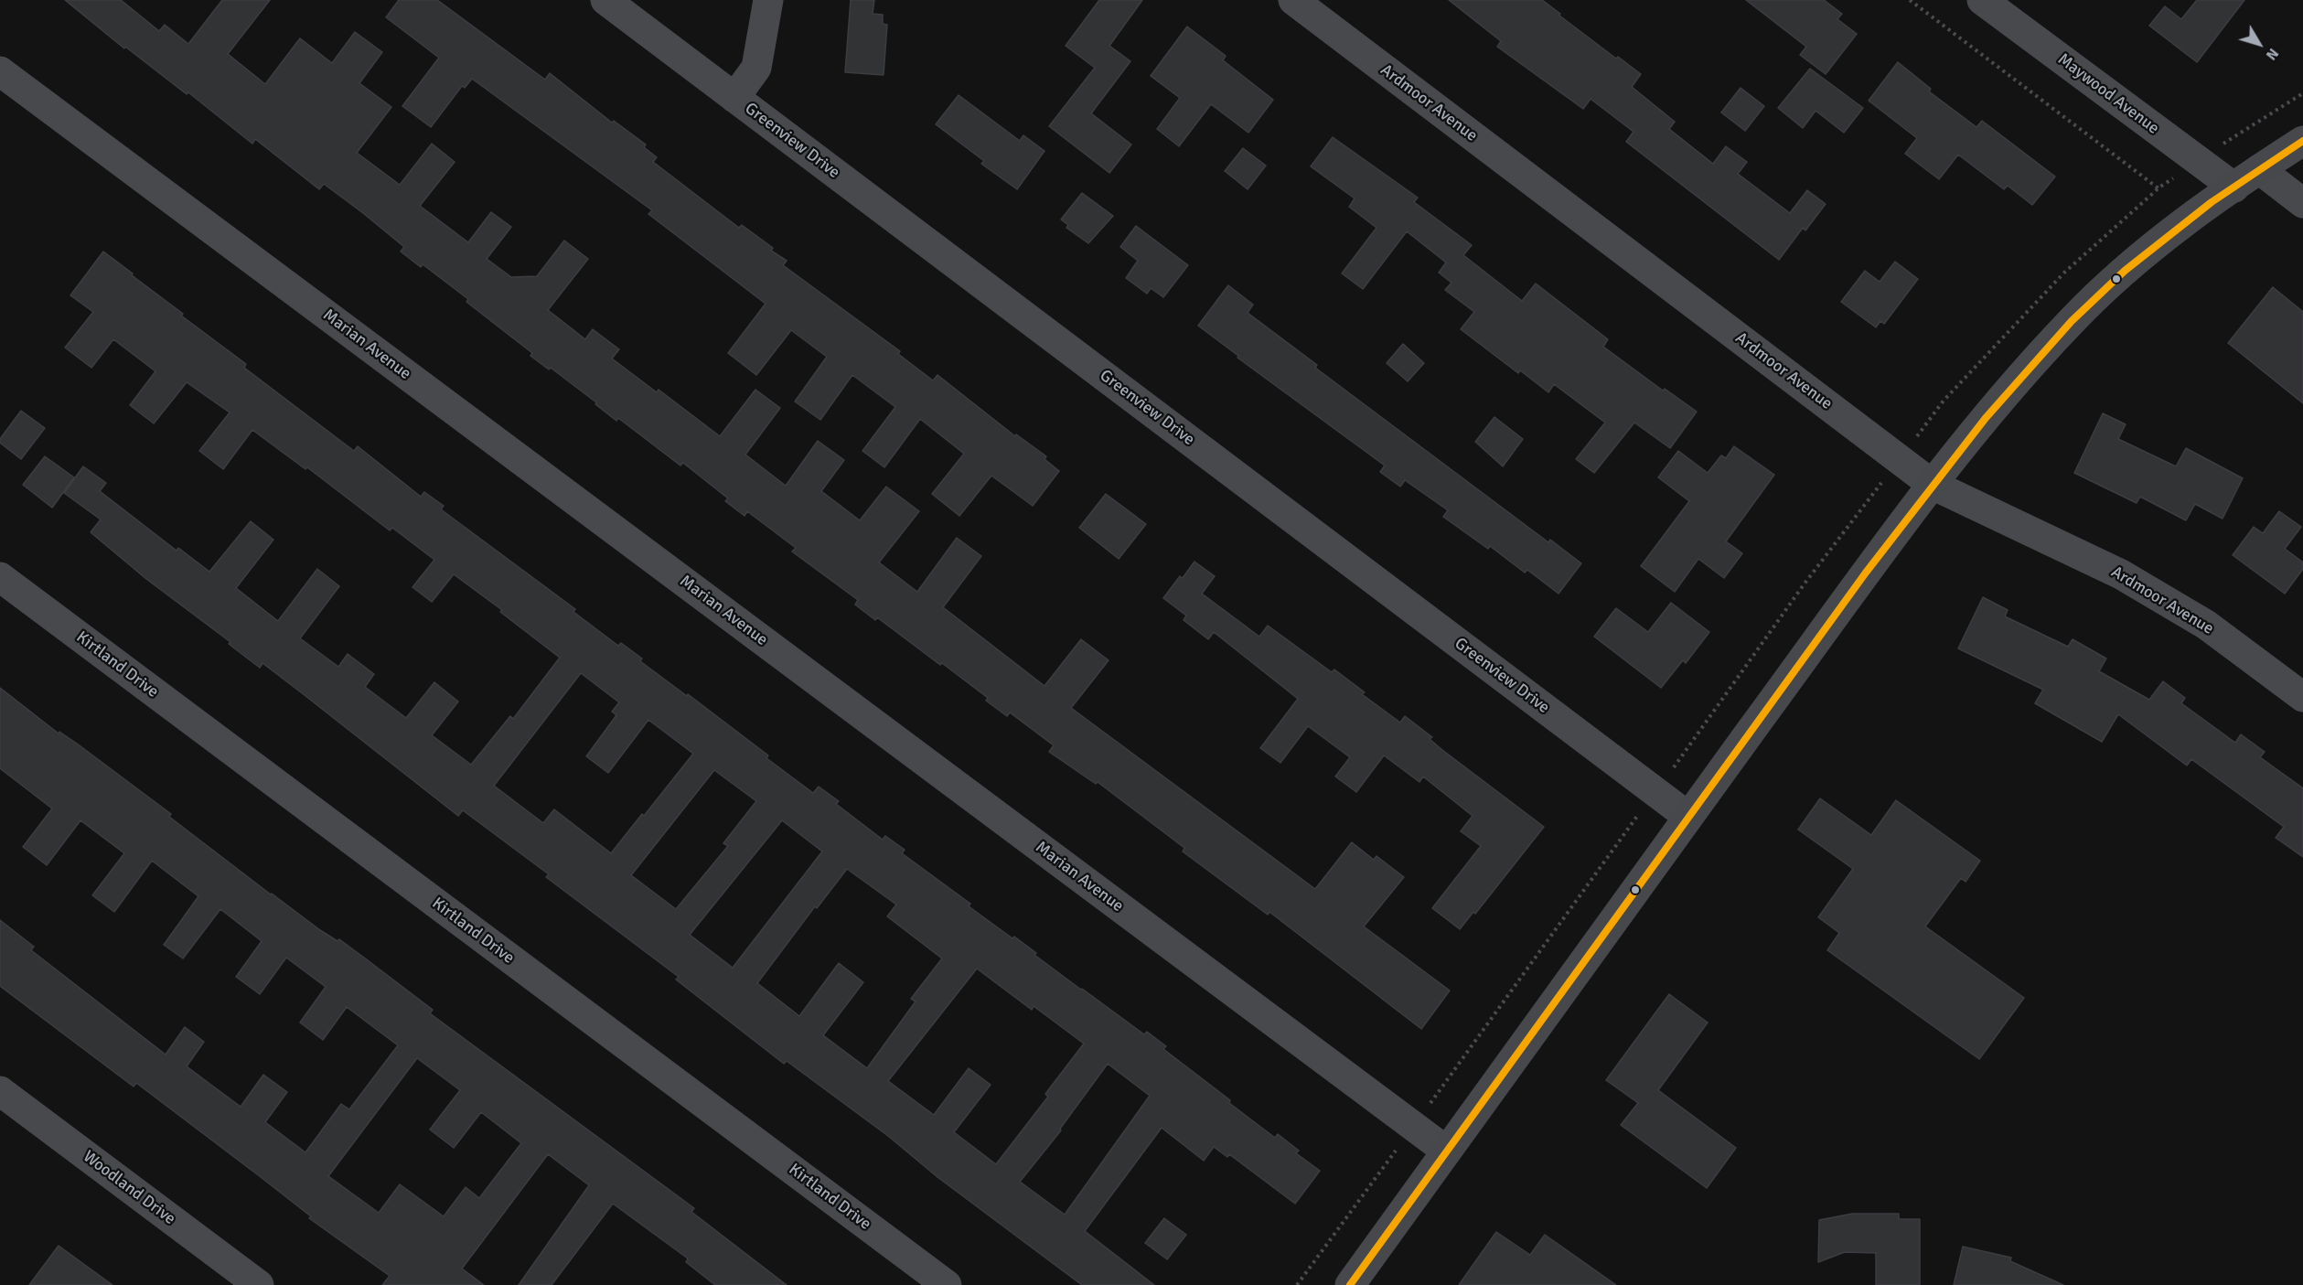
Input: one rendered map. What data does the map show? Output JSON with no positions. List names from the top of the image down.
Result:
{
  "streets": {
    "street": [
      "Maywood Avenue",
      "Ardmoor Avenue",
      "Greenview Drive",
      "Marian Avenue",
      "Kirtland Drive",
      "Woodland Drive"
    ]
  },
  "north": "bottom right"
}
